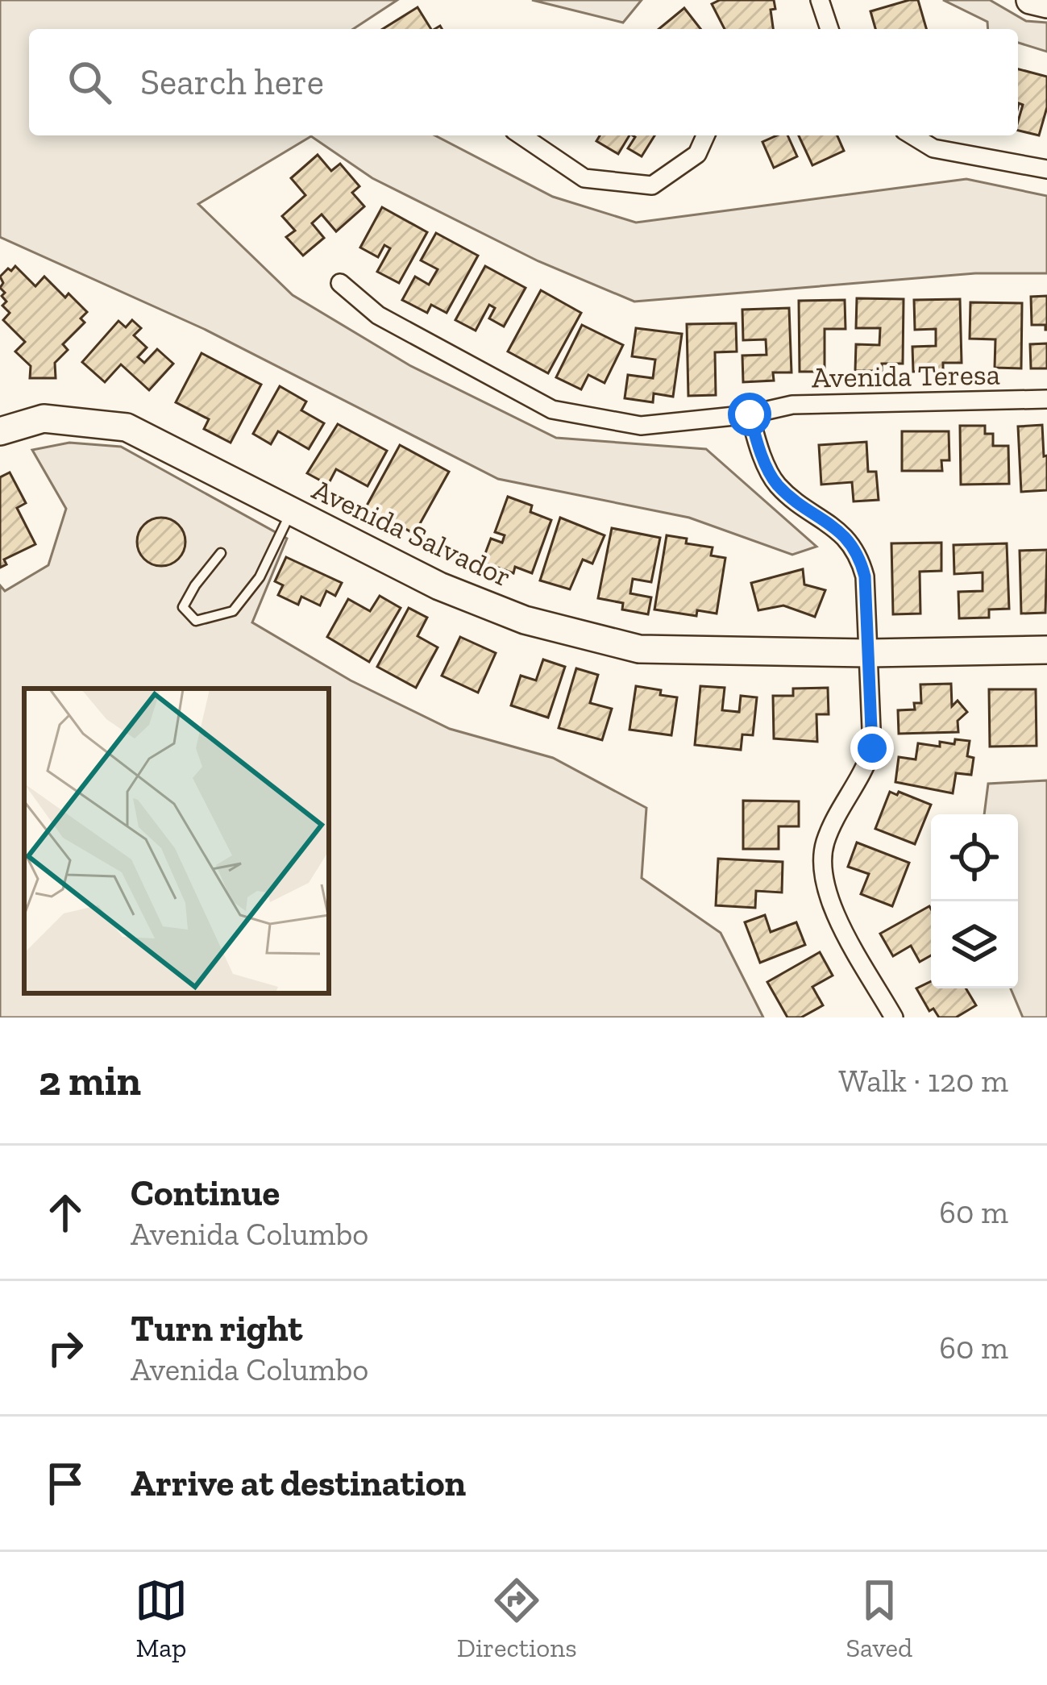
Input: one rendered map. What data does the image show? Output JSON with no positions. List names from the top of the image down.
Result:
{
  "streets": {
    "street": ["Avenida Teresa", "Avenida Salvador"]
  },
  "page": {
    "search": "Search here",
    "heading": ["2 min", "Walk · 120 m"],
    "list": [
      ["Continue", "Avenida Columbo", "60 m"],
      ["Turn right", "Avenida Columbo", "60 m"],
      "Arrive at destination"
    ],
    "nav": ["Map", "Directions", "Saved"]
  }
}
